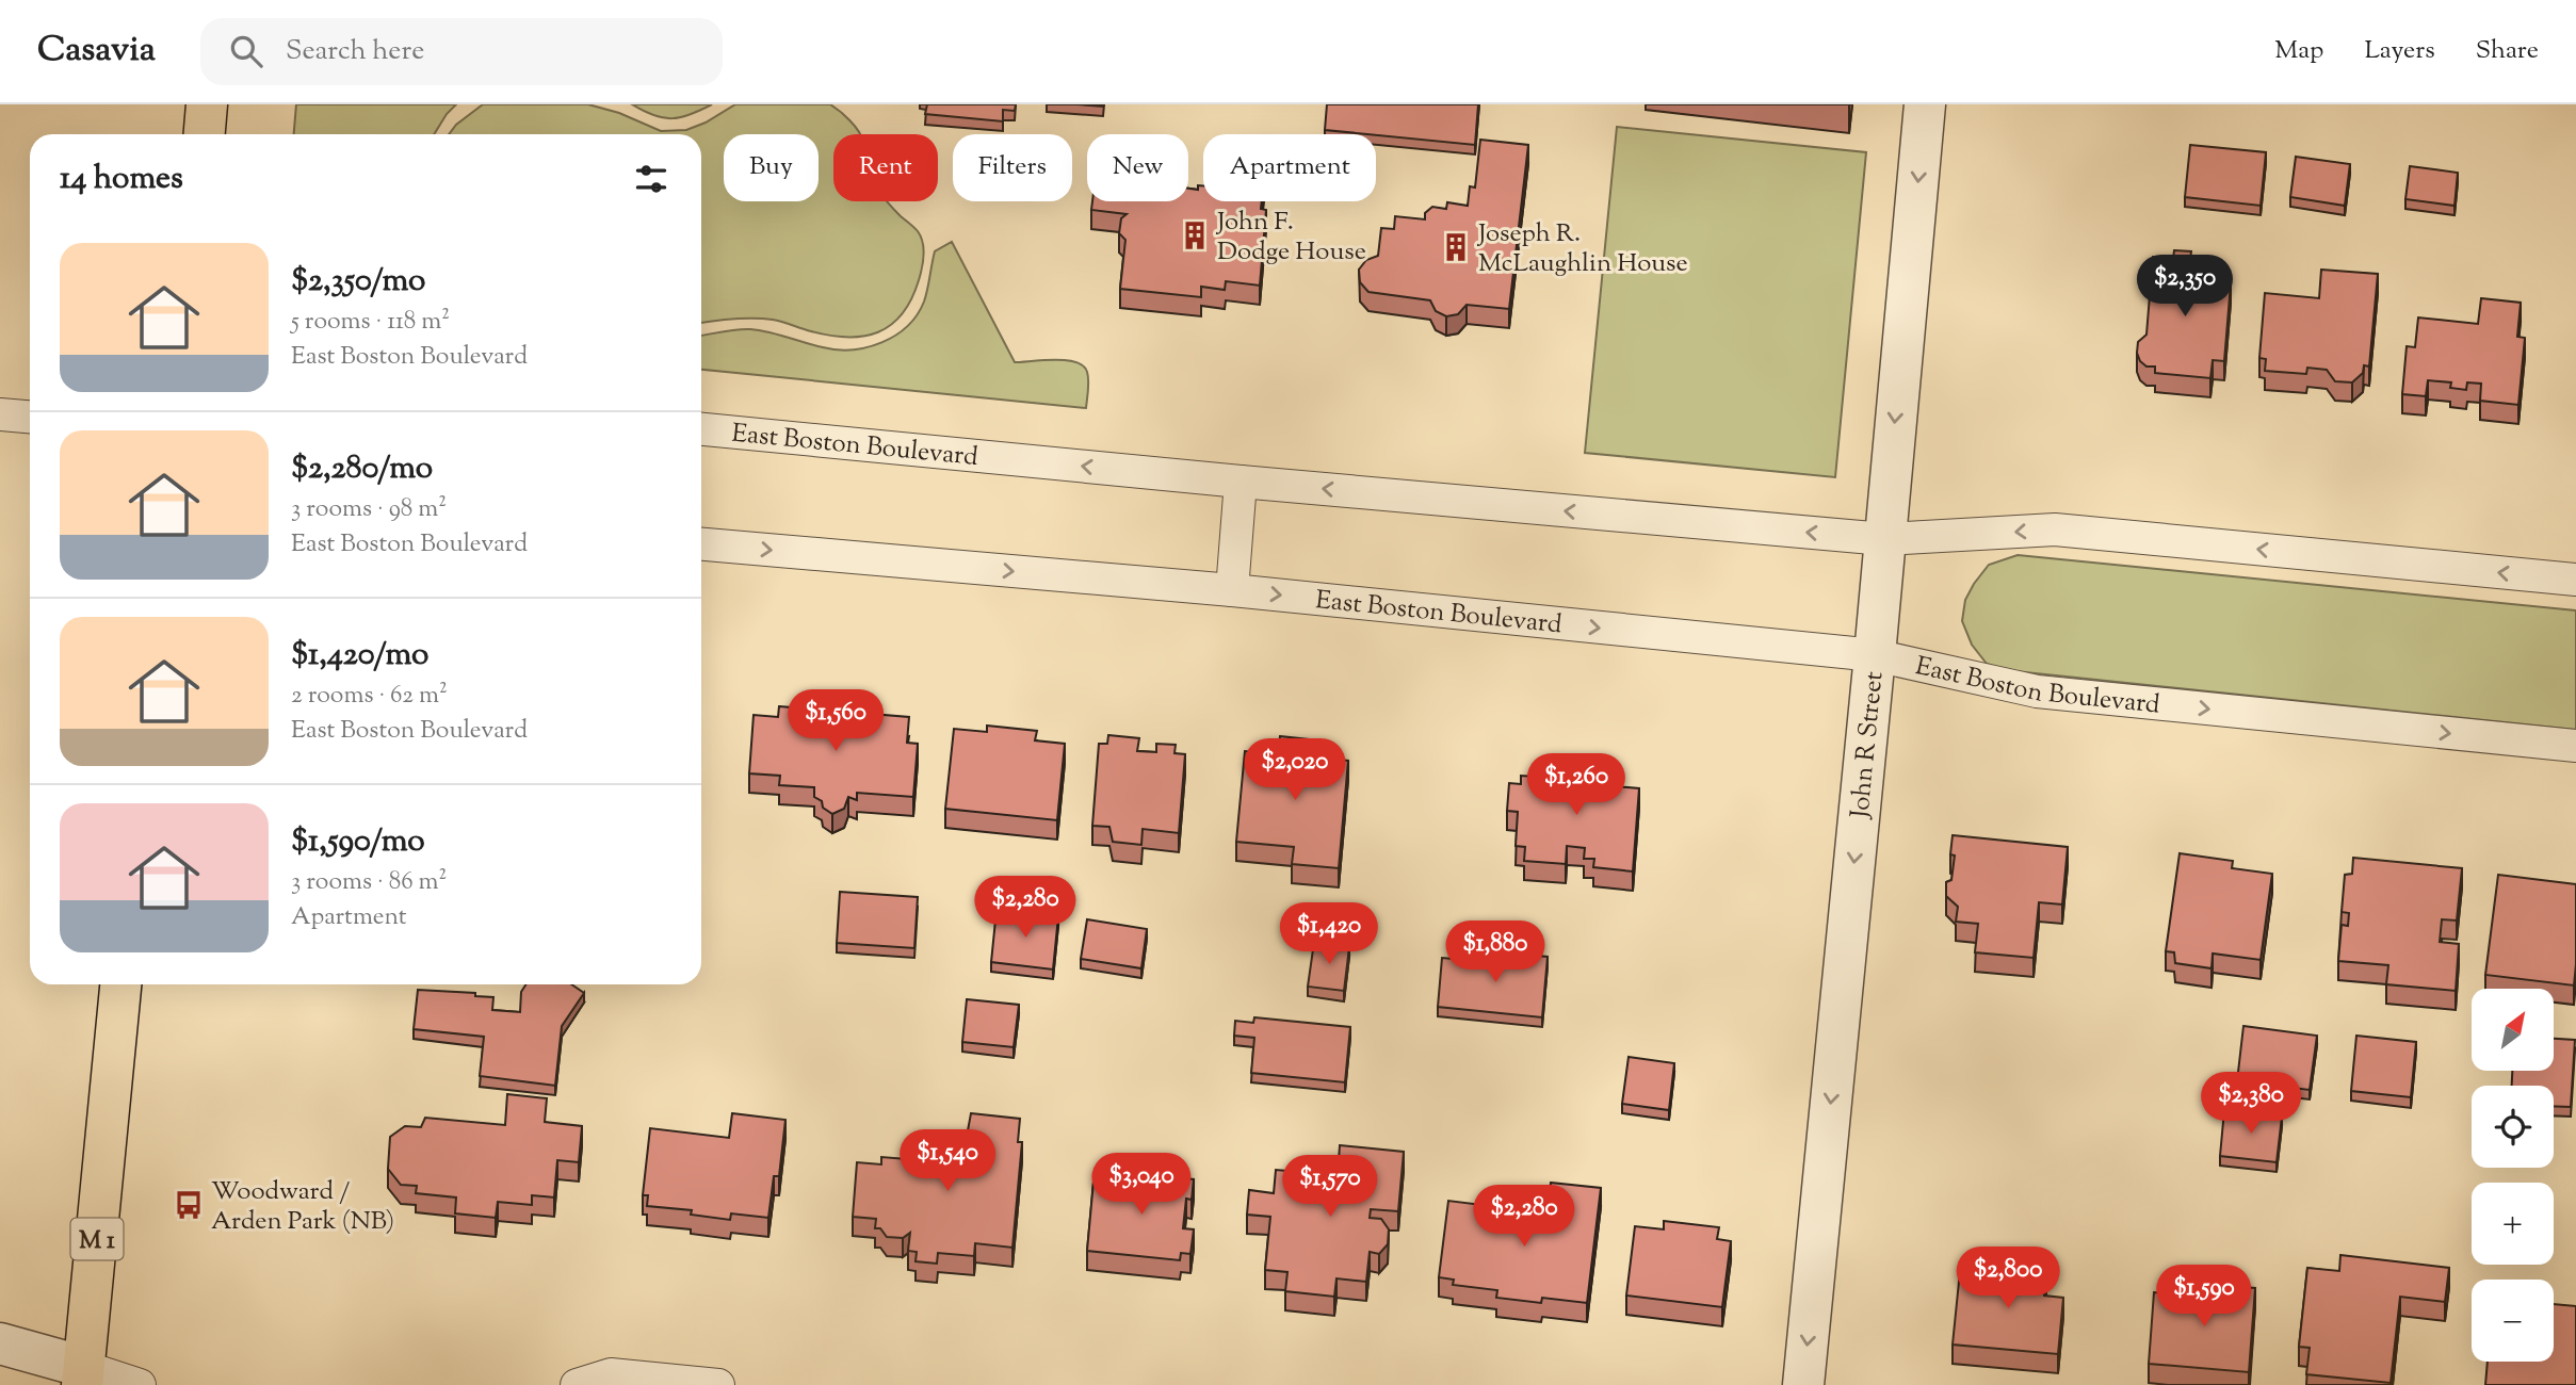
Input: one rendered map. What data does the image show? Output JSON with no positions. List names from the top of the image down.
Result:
{
  "streets": {
    "main road": ["M 1"],
    "street": ["East Boston Boulevard", "John R Street"]
  },
  "crossings": [
    ["East Boston Boulevard", "John R Street"]
  ],
  "one_way": ["John R Street"],
  "places": {
    "building": ["John F. Dodge House", "Joseph R. McLaughlin House"],
    "bus stop": ["Woodward / Arden Park (NB)"]
  },
  "north": "top right",
  "page": {
    "header": "Casavia",
    "search": "Search here",
    "nav": ["Map", "Layers", "Share"],
    "chip": [
      "Buy",
      "Rent",
      "Filters",
      "New",
      "Apartment"
    ],
    "heading": "14 homes",
    "list": [
      {
        "name": "$2,350/mo",
        "note": "5 rooms · 118 m² · East Boston Boulevard"
      },
      {
        "name": "$2,280/mo",
        "note": "3 rooms · 98 m² · East Boston Boulevard"
      },
      {
        "name": "$1,420/mo",
        "note": "2 rooms · 62 m² · East Boston Boulevard"
      },
      {
        "name": "$1,590/mo",
        "note": "3 rooms · 86 m² · Apartment"
      }
    ],
    "price": [
      "$2,350",
      "$1,560",
      "$2,020",
      "$1,260",
      "$2,280",
      "$1,420",
      "$1,880",
      "$2,380",
      "$1,540",
      "$3,040",
      "$1,570",
      "$2,280",
      "$2,800",
      "$1,590"
    ],
    "map_buttons": ["+", "−"]
  }
}
